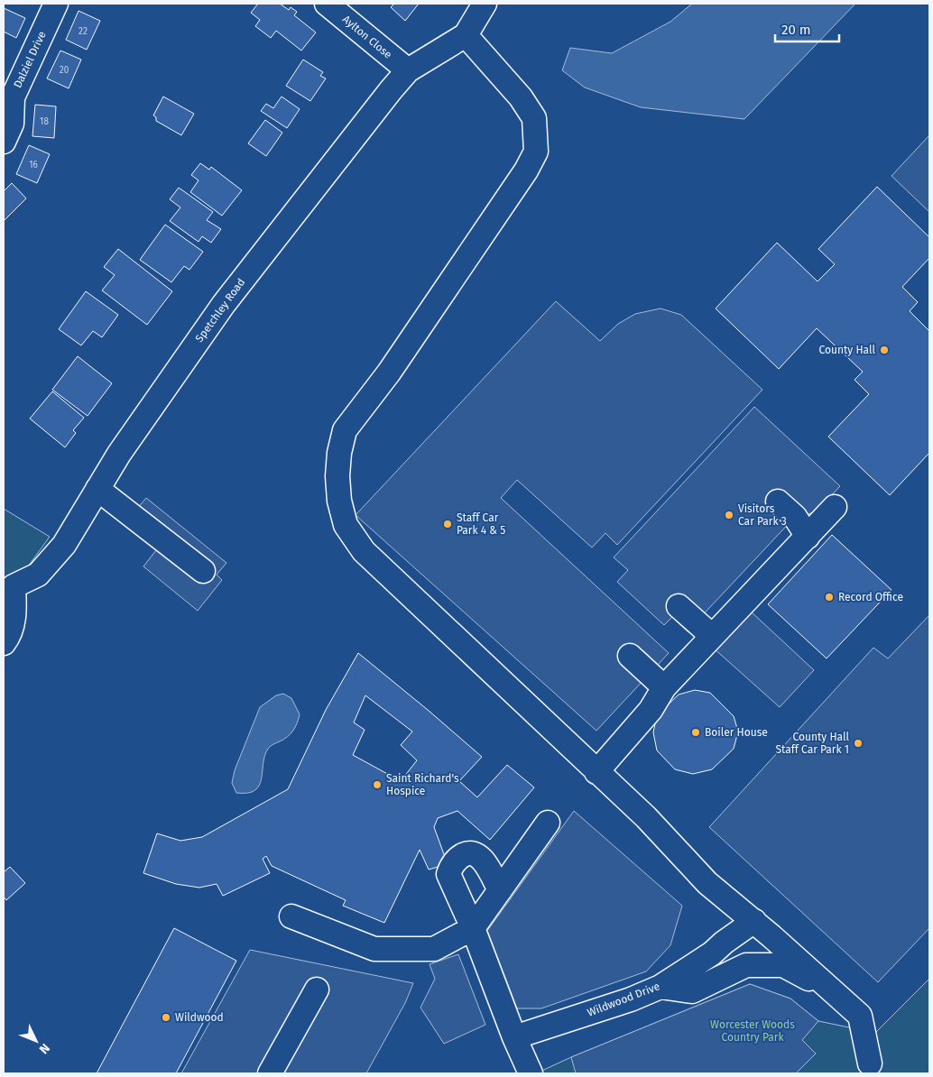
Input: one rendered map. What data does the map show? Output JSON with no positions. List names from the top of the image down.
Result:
{
  "streets": {
    "street": [
      "Aylton Close",
      "Dalziel Drive",
      "Spetchley Road",
      "Wildwood Drive"
    ]
  },
  "crossings": [
    ["Aylton Close", "Spetchley Road"]
  ],
  "parks": ["Worcester Woods Country Park"],
  "places": [
    "County Hall",
    "Visitors Car Park 3",
    "Staff Car Park 4 & 5",
    "Record Office",
    "Boiler House",
    "County Hall Staff Car Park 1",
    "Saint Richard's Hospice",
    "Wildwood"
  ],
  "house_numbers": [
    "22",
    "20",
    "18",
    "16"
  ],
  "scale_bar": "20 m",
  "north": "bottom right"
}
